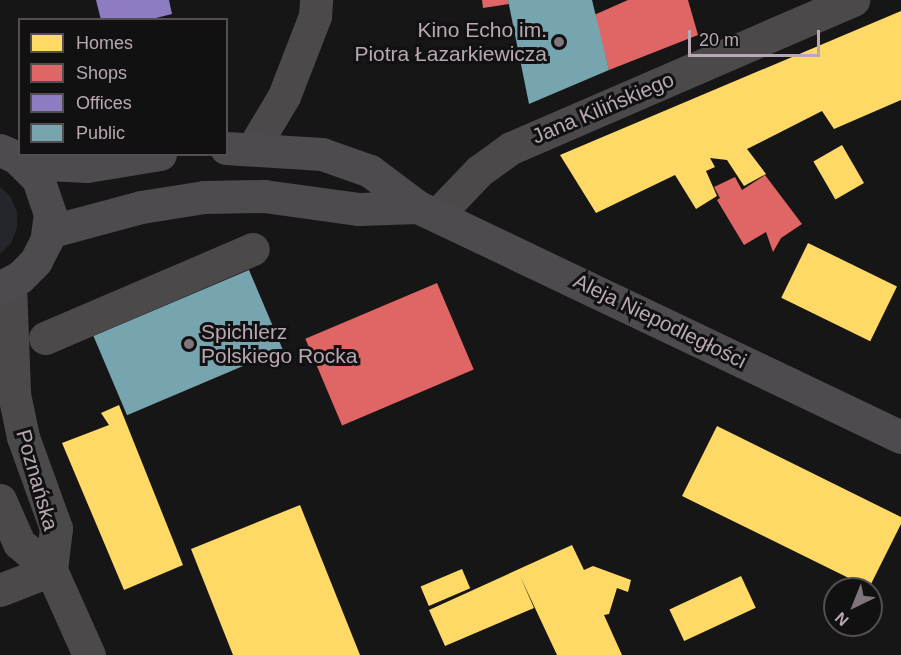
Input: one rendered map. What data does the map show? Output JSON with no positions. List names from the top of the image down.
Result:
{
  "streets": {
    "main road": ["Aleja Niepodległości"],
    "street": ["Jana Kilińskiego", "Poznańska"]
  },
  "crossings": [
    ["Jana Kilińskiego", "Aleja Niepodległości"]
  ],
  "places": ["Kino Echo im. Piotra Łazarkiewicza", "Spichlerz Polskiego Rocka"],
  "legend": [
    "Homes",
    "Shops",
    "Offices",
    "Public"
  ],
  "scale_bar": "20 m",
  "north": "bottom left"
}
